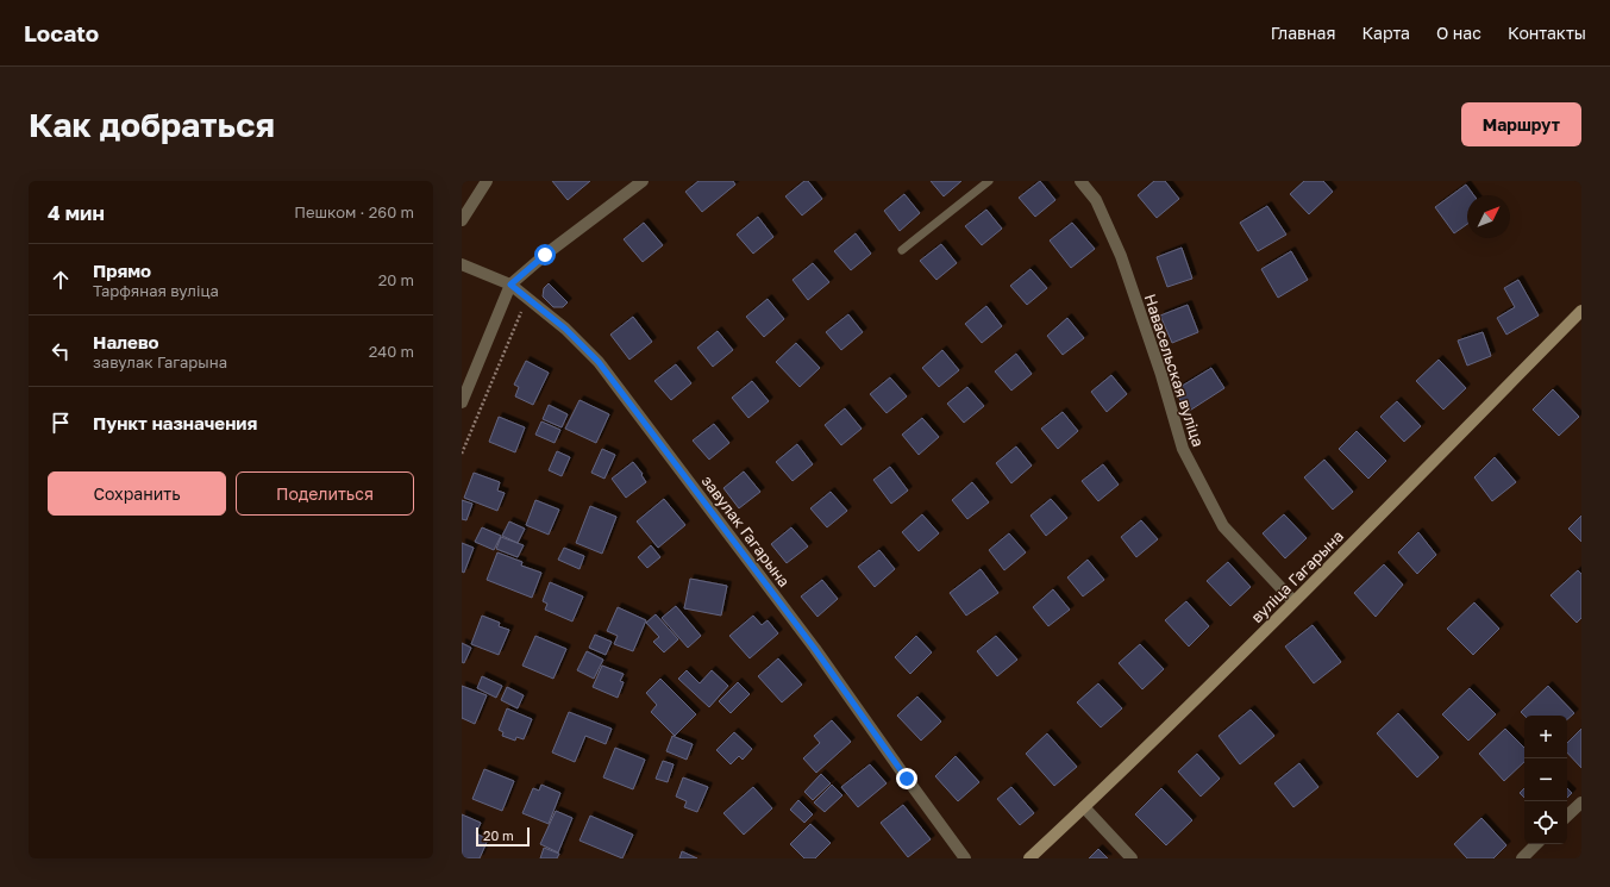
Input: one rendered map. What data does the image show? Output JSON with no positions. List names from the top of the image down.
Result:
{
  "streets": {
    "street": ["Навасельская вуліца", "завулак Гагарына", "вуліца Гагарына"]
  },
  "crossings": [
    ["Навасельская вуліца", "вуліца Гагарына"]
  ],
  "scale_bar": "20 m",
  "north": "top right",
  "page": {
    "header": "Locato",
    "nav": [
      "Главная",
      "Карта",
      "О нас",
      "Контакты"
    ],
    "buttons": [
      "Маршрут",
      ["Сохранить", "Поделиться"]
    ],
    "title": "Как добраться",
    "heading": ["4 мин", "Пешком · 260 m"],
    "list": [
      ["Прямо", "Тарфяная вуліца", "20 m"],
      ["Налево", "завулак Гагарына", "240 m"],
      "Пункт назначения"
    ],
    "map_buttons": ["+", "−"],
    "scale": "20 m"
  }
}
